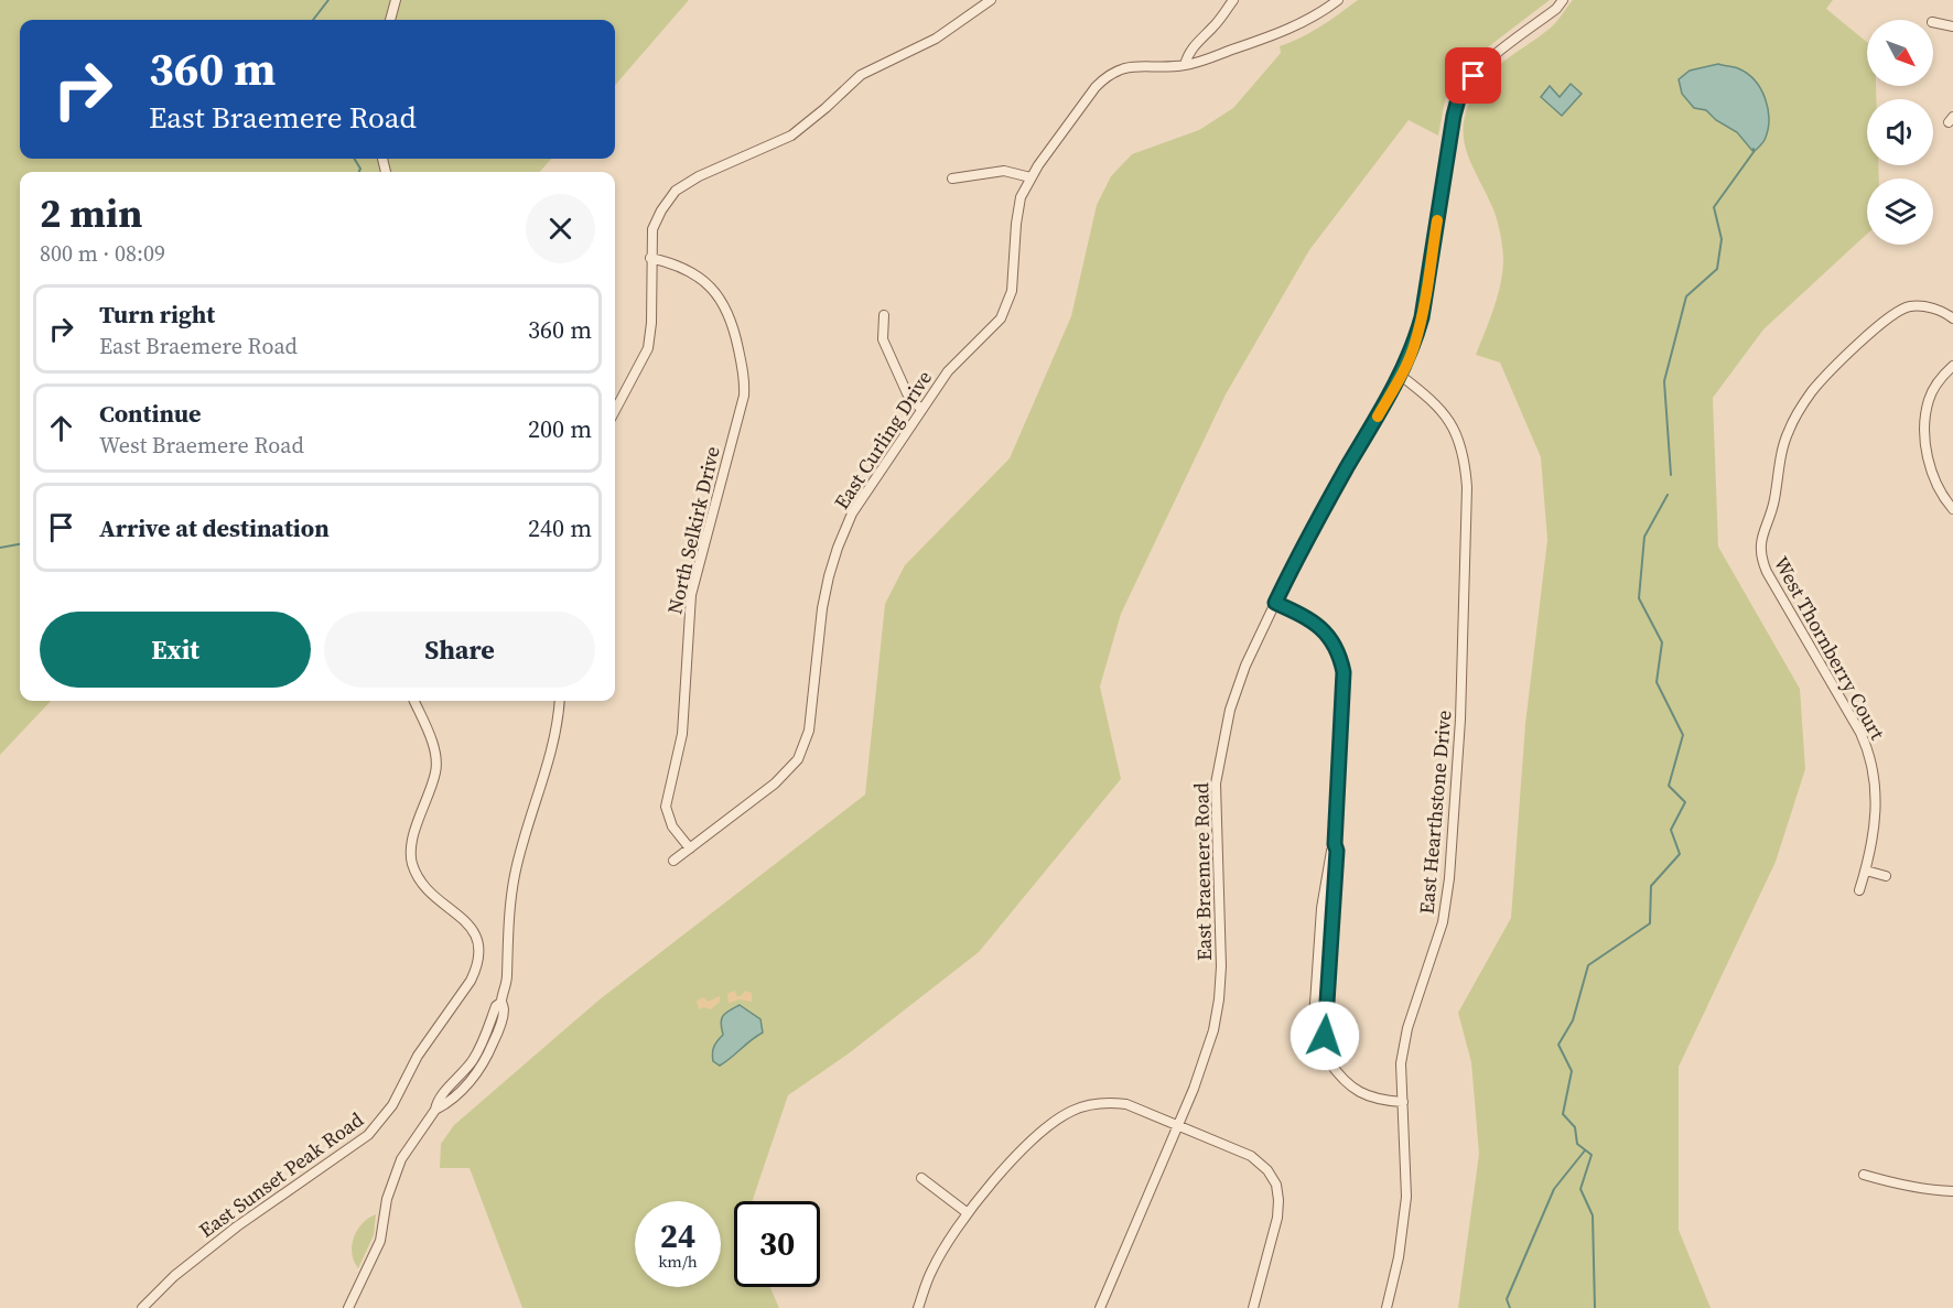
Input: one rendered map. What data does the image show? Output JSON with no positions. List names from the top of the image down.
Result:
{
  "streets": {
    "street": [
      "East Curling Drive",
      "North Selkirk Drive",
      "West Thornberry Court",
      "East Hearthstone Drive",
      "East Braemere Road",
      "East Sunset Peak Road"
    ]
  },
  "crossings": [
    ["East Curling Drive", "North Selkirk Drive"],
    ["East Hearthstone Drive", "East Braemere Road"]
  ],
  "north": "bottom right",
  "page": {
    "turn": ["360 m", "East Braemere Road"],
    "heading": ["2 min", "800 m · 08:09"],
    "list": [
      {
        "name": "Turn right",
        "note": "East Braemere Road",
        "value": "360 m"
      },
      {
        "name": "Continue",
        "note": "West Braemere Road",
        "value": "200 m"
      },
      {
        "name": "Arrive at destination",
        "value": "240 m"
      }
    ],
    "buttons": ["Exit", "Share"],
    "speed": "24 km/h",
    "limit": "30"
  }
}
